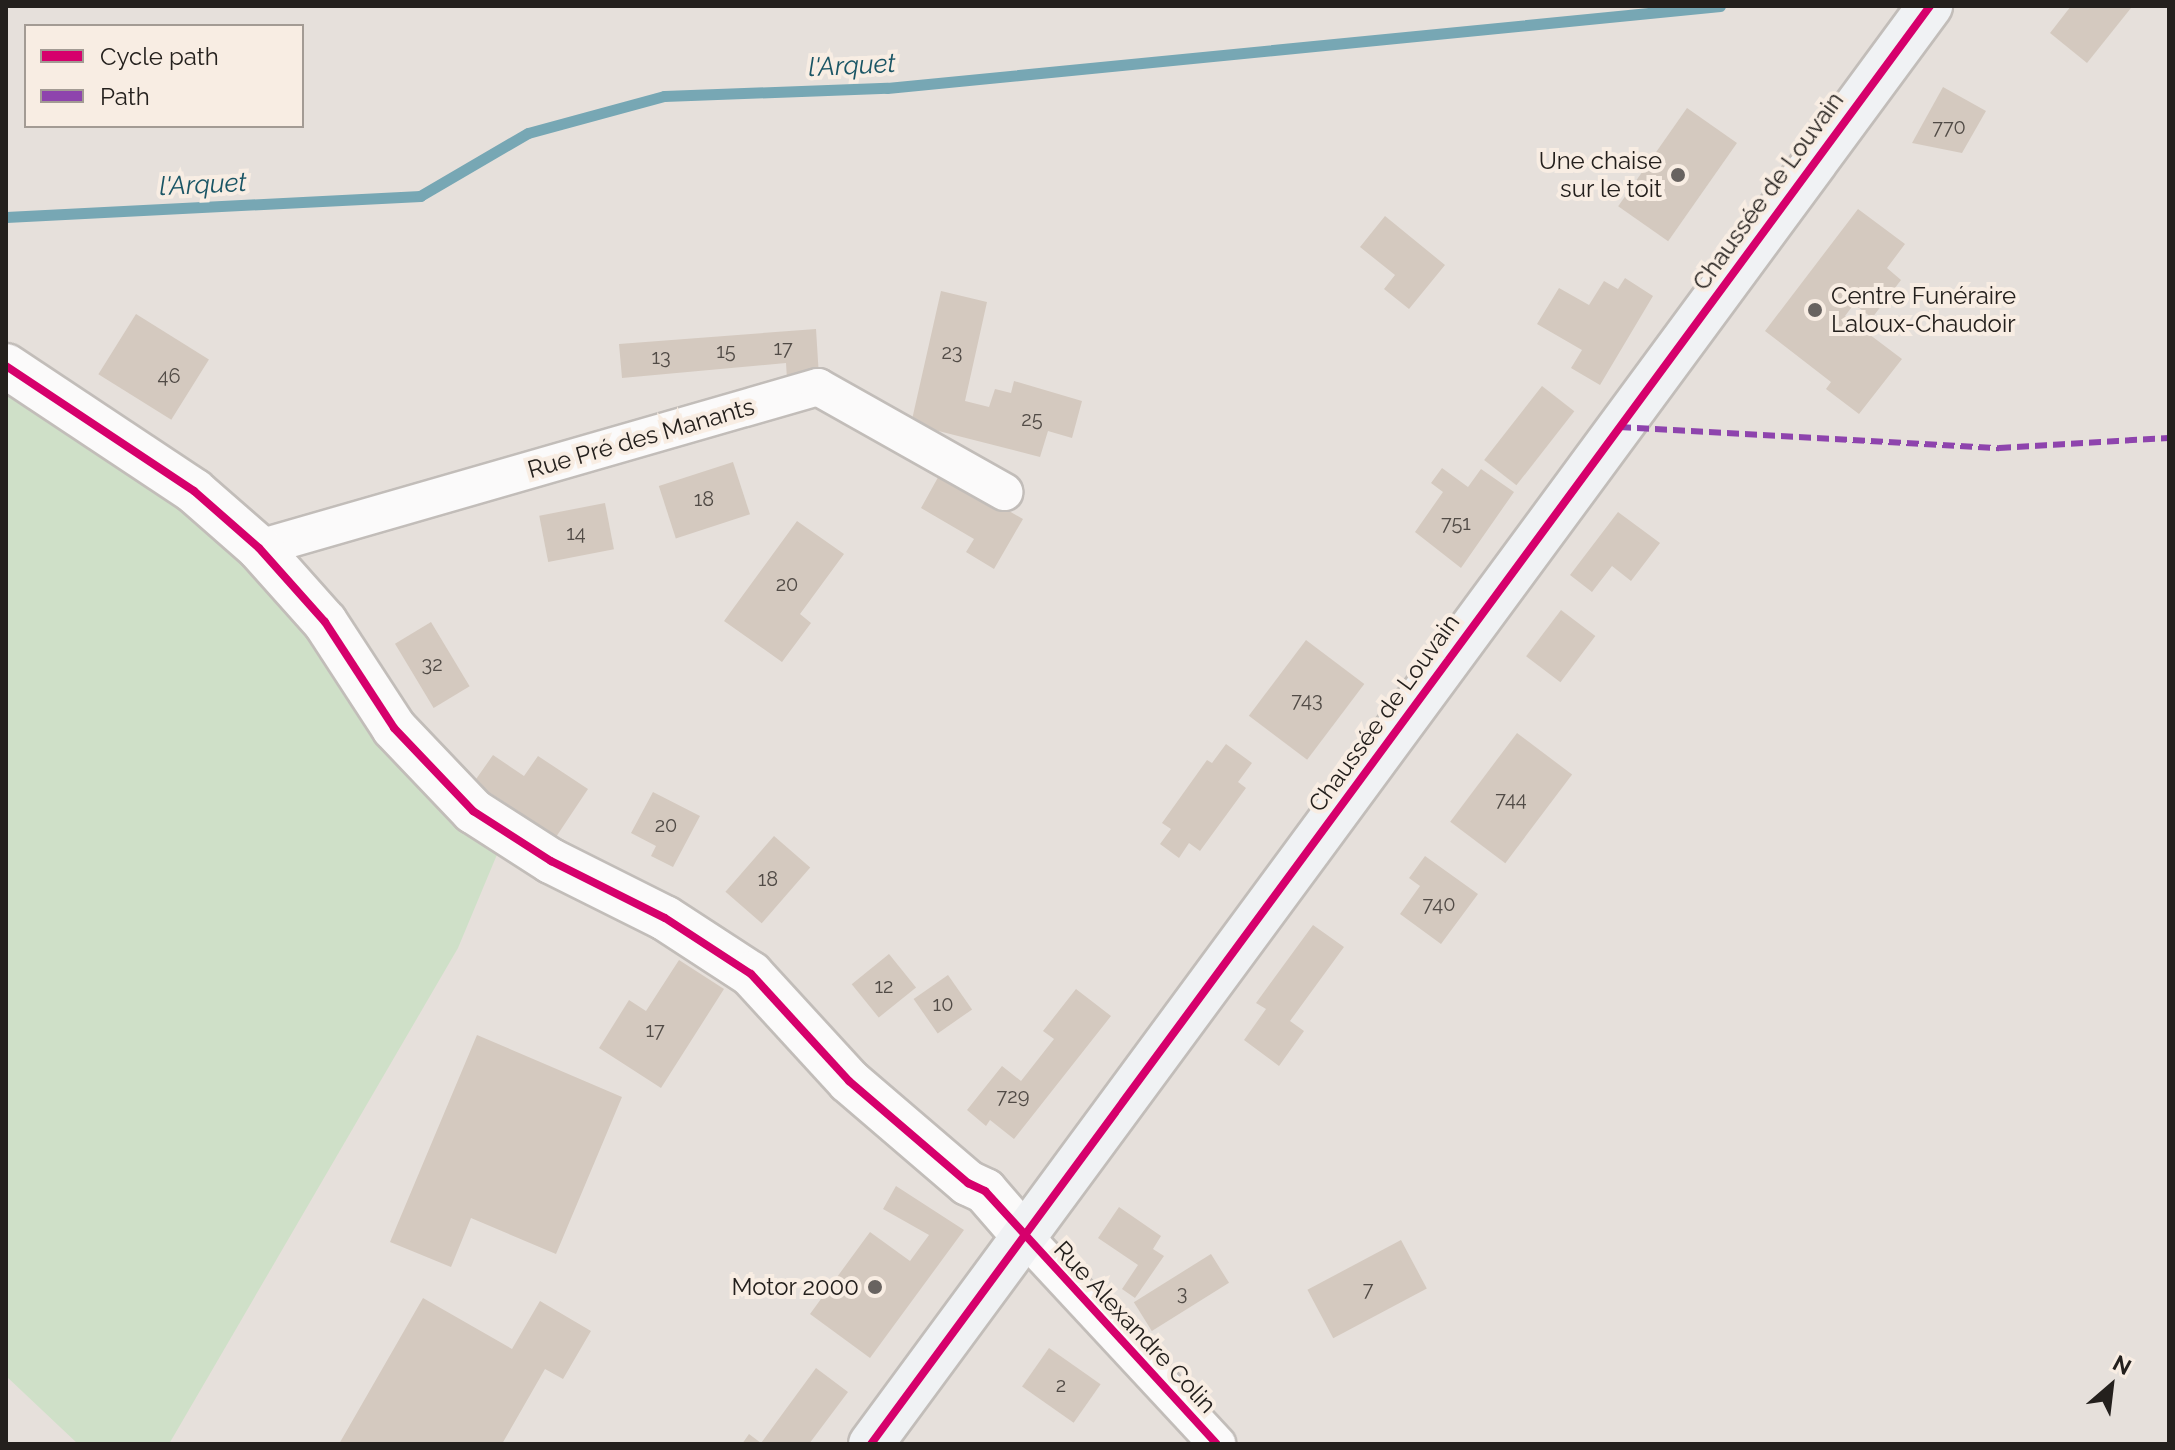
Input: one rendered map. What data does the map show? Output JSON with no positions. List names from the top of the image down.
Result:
{
  "streets": {
    "main road": ["Chaussée de Louvain"],
    "street": ["Rue Pré des Manants", "Rue Alexandre Colin"]
  },
  "crossings": [
    ["Chaussée de Louvain", "Rue Alexandre Colin"]
  ],
  "water": ["l'Arquet"],
  "places": ["Une chaise sur le toit", "Centre Funéraire Laloux-Chaudoir", "Motor 2000"],
  "house_numbers": [
    "770",
    "17",
    "15",
    "23",
    "13",
    "46",
    "25",
    "18",
    "751",
    "14",
    "20",
    "32",
    "743",
    "744",
    "20",
    "18",
    "740",
    "12",
    "10",
    "17",
    "729",
    "7",
    "3",
    "2"
  ],
  "legend": ["Cycle path", "Path"],
  "north": "top right"
}
